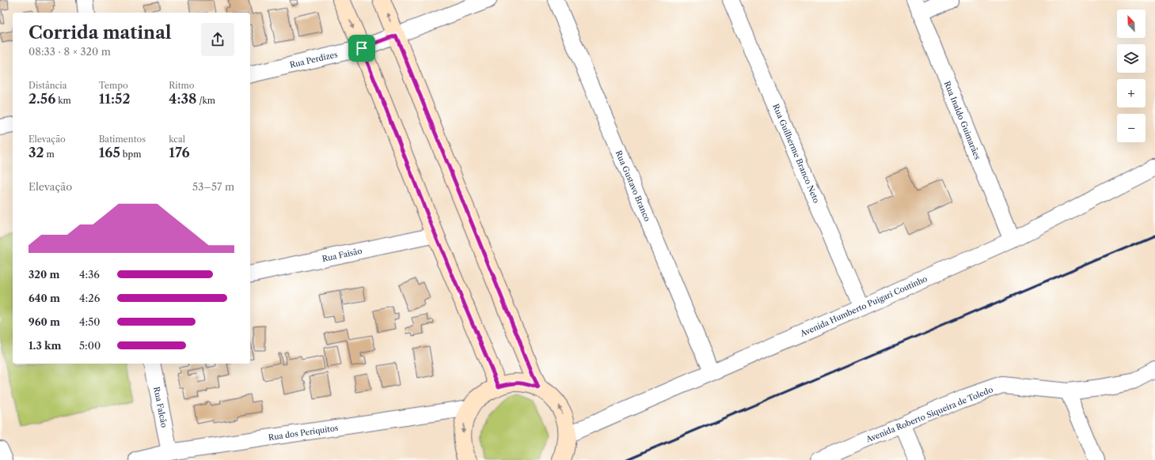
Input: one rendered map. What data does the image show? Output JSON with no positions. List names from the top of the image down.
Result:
{
  "streets": {
    "street": [
      "Rua Perdizes",
      "Rua Inaldo Guimarães",
      "Rua Guilherme Branco Neto",
      "Rua Gustavo Branco",
      "Rua Faisão",
      "Avenida Humberto Puigari Coutinho",
      "Rua Falcão",
      "Avenida Roberto Siqueira de Toledo",
      "Rua dos Periquitos"
    ]
  },
  "crossings": [
    ["Rua Inaldo Guimarães", "Avenida Humberto Puigari Coutinho"],
    ["Rua Guilherme Branco Neto", "Avenida Humberto Puigari Coutinho"],
    ["Rua Gustavo Branco", "Avenida Humberto Puigari Coutinho"],
    ["Rua Falcão", "Rua dos Periquitos"]
  ],
  "north": "top left",
  "page": {
    "map_buttons": ["+", "−"],
    "heading": ["Corrida matinal", "08:33 · 8 × 320 m"],
    "stats": [
      ["Distância", "2.56 km"],
      ["Tempo", "11:52"],
      ["Ritmo", "4:38 /km"],
      ["Elevação", "32 m"],
      ["Batimentos", "165 bpm"],
      ["kcal", "176"]
    ],
    "chart": ["Elevação", "53–57 m"],
    "list": [
      {
        "name": "320 m",
        "note": "4:36"
      },
      {
        "name": "640 m",
        "note": "4:26"
      },
      {
        "name": "960 m",
        "note": "4:50"
      },
      {
        "name": "1.3 km",
        "note": "5:00"
      }
    ]
  }
}
